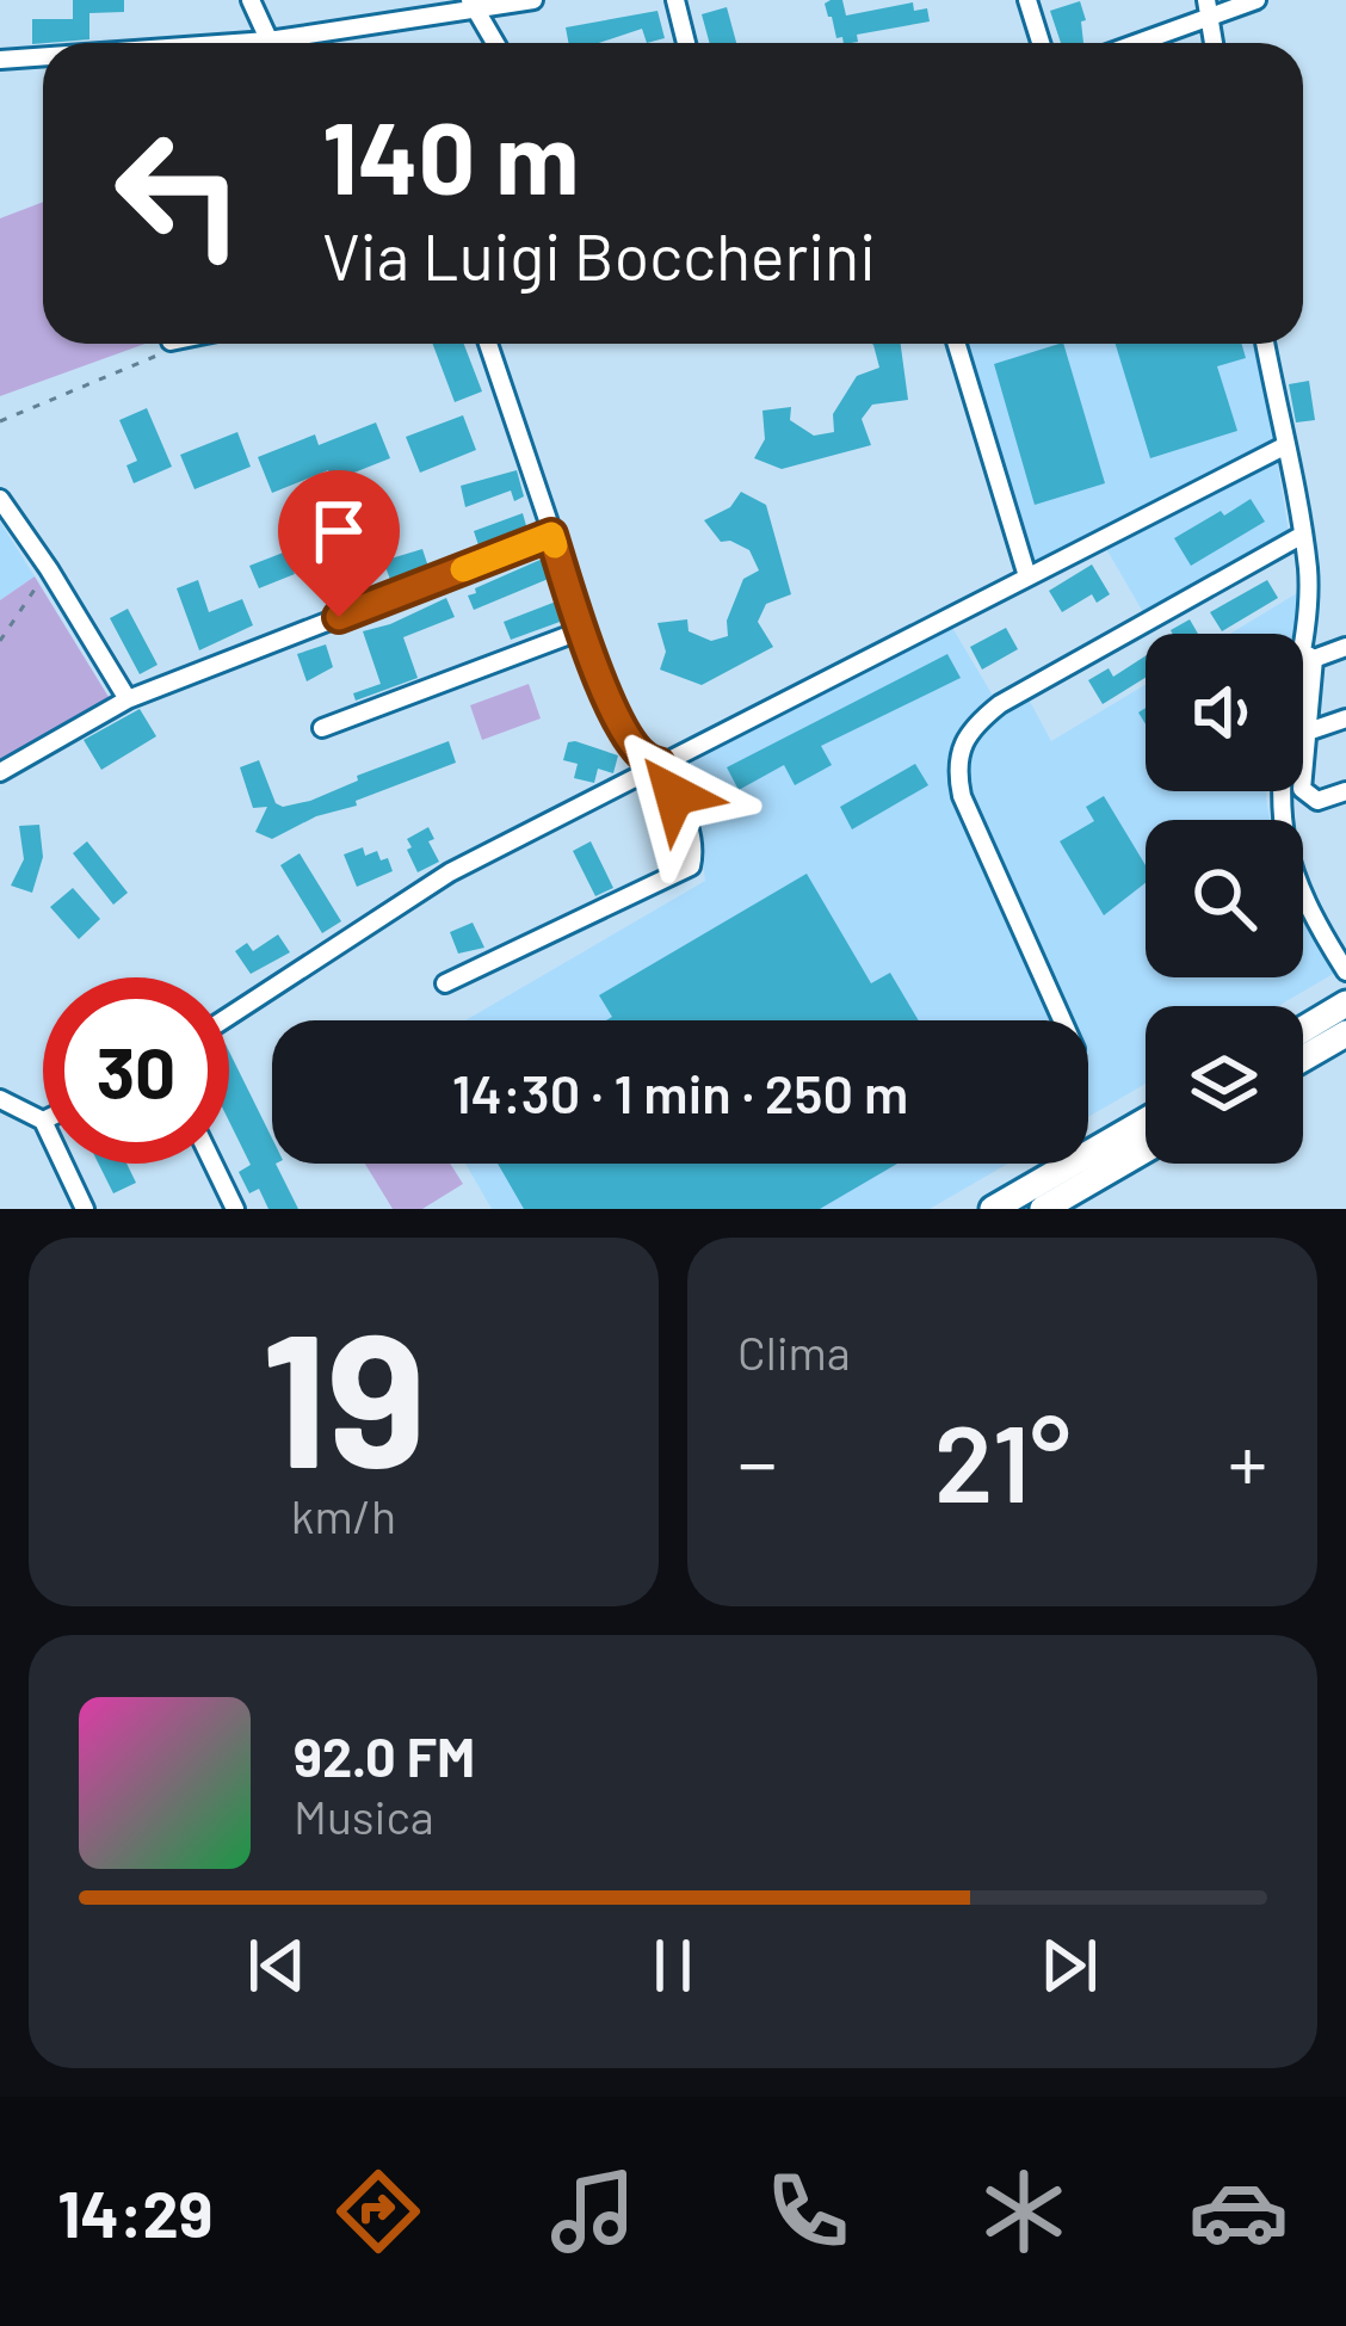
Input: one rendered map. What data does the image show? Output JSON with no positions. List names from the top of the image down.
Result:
{
  "page": {
    "turn": ["140 m", "Via Luigi Boccherini"],
    "limit": "30",
    "trip": "14:30 · 1 min · 250 m",
    "tile": [
      ["19", "km/h"],
      "Clima"
    ],
    "heat": ["−", "21°", "+"],
    "song": ["92.0 FM", "Musica"],
    "tabs": "14:29"
  }
}
